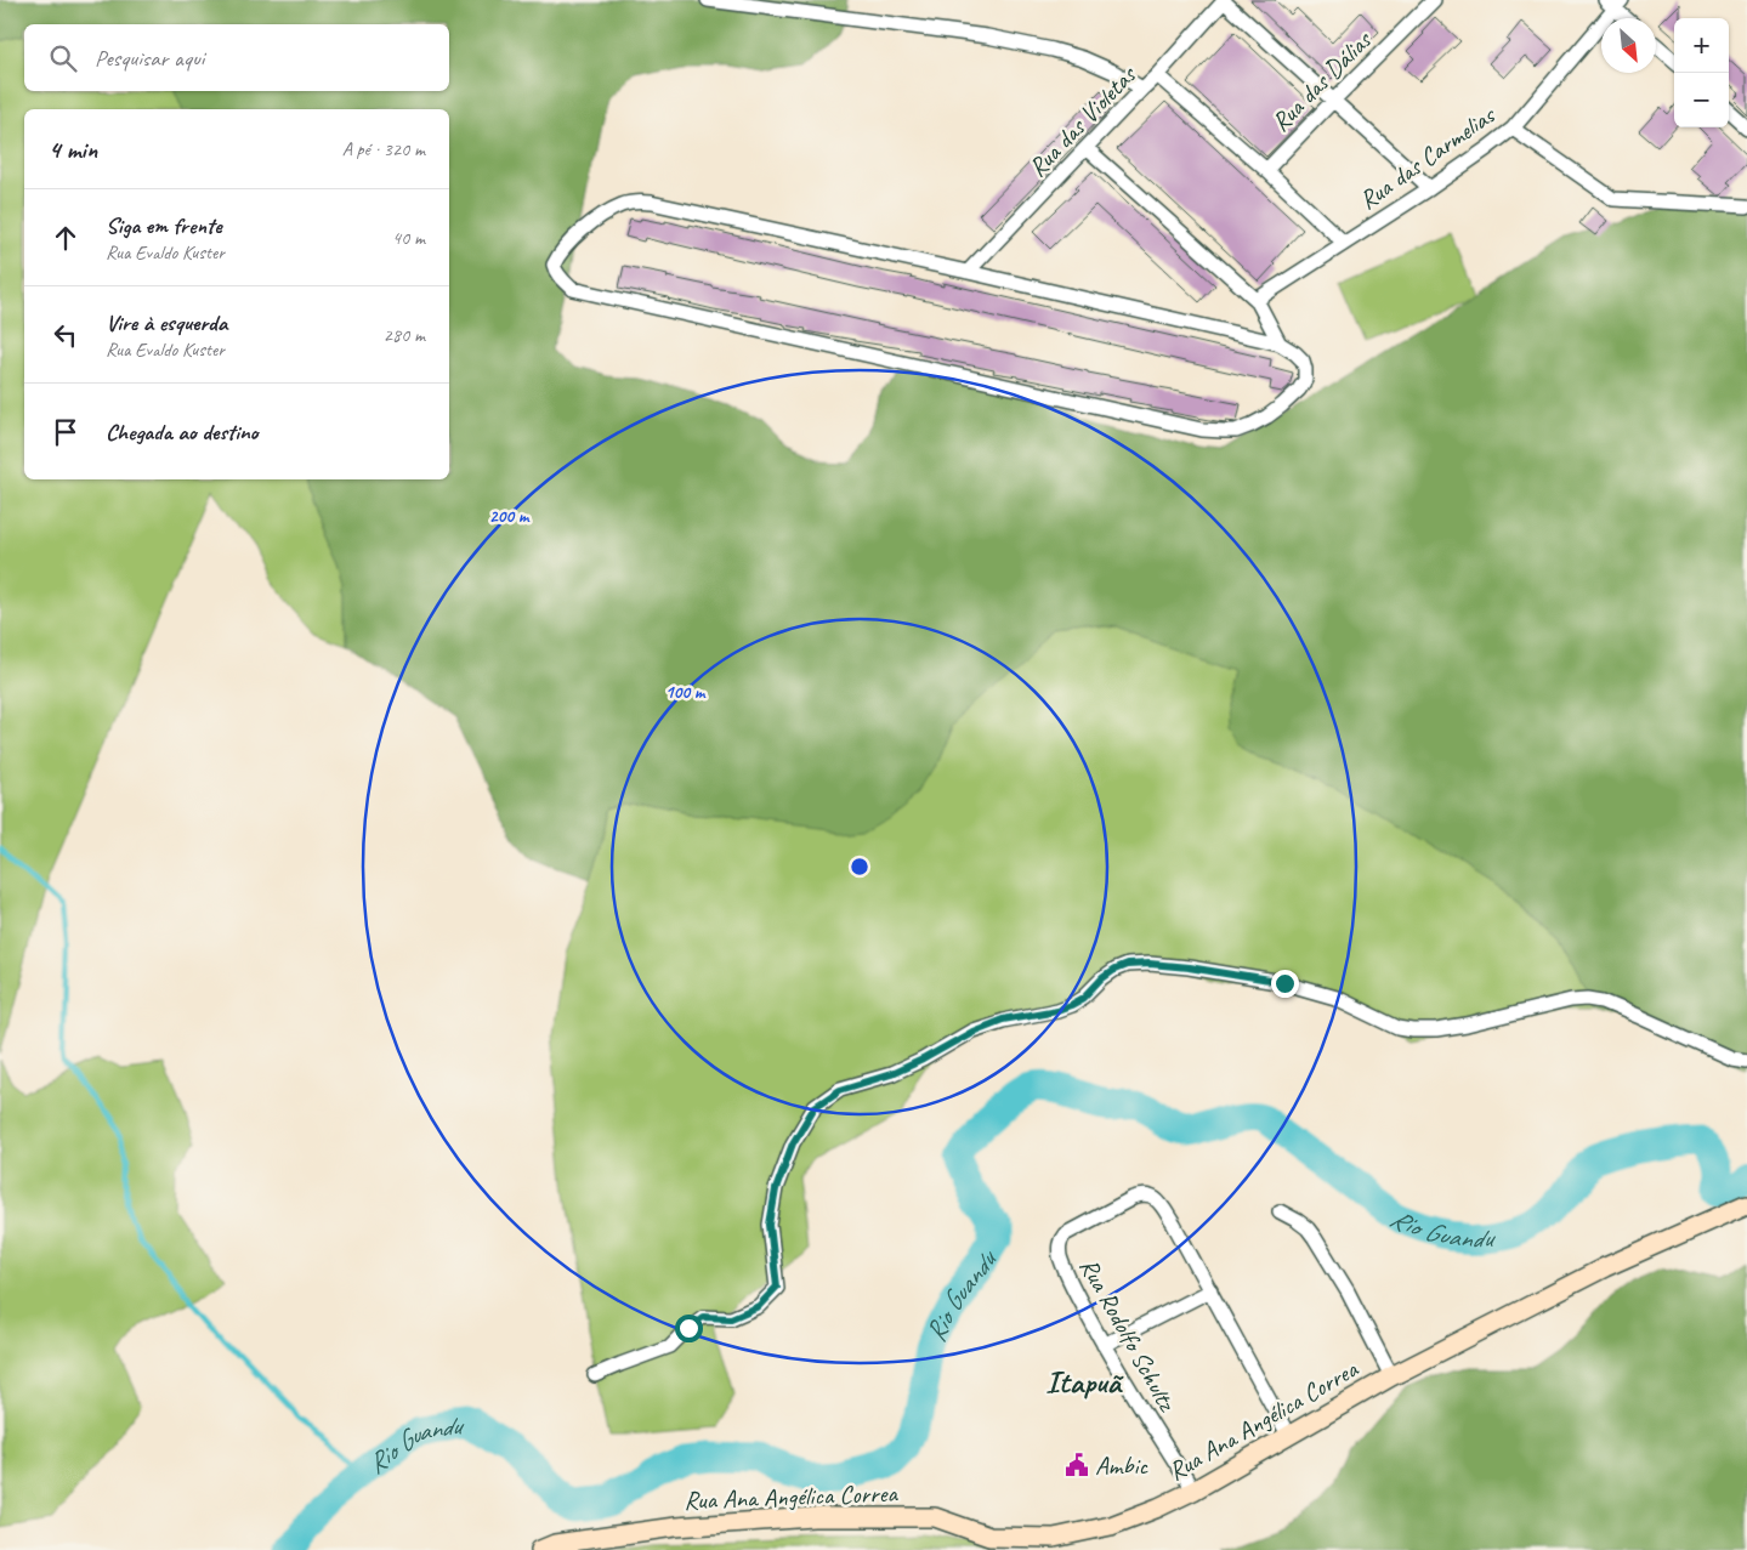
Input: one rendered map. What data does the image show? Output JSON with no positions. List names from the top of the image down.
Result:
{
  "streets": {
    "street": [
      "Rua das Dálias",
      "Rua das Violetas",
      "Rua das Carmelias",
      "Rua Rodolfo Schultz",
      "Rua Ana Angélica Correa"
    ]
  },
  "crossings": [
    ["Rua Rodolfo Schultz", "Rua Ana Angélica Correa"]
  ],
  "districts": ["Itapuã"],
  "water": ["Rio Guandu"],
  "places": {
    "public building": ["Ambic"]
  },
  "north": "bottom right",
  "page": {
    "map_buttons": ["+", "−"],
    "search": "Pesquisar aqui",
    "heading": ["4 min", "A pé · 320 m"],
    "list": [
      ["Siga em frente", "Rua Evaldo Kuster", "40 m"],
      ["Vire à esquerda", "Rua Evaldo Kuster", "280 m"],
      "Chegada ao destino"
    ]
  },
  "rings": ["200 m", "100 m"]
}
